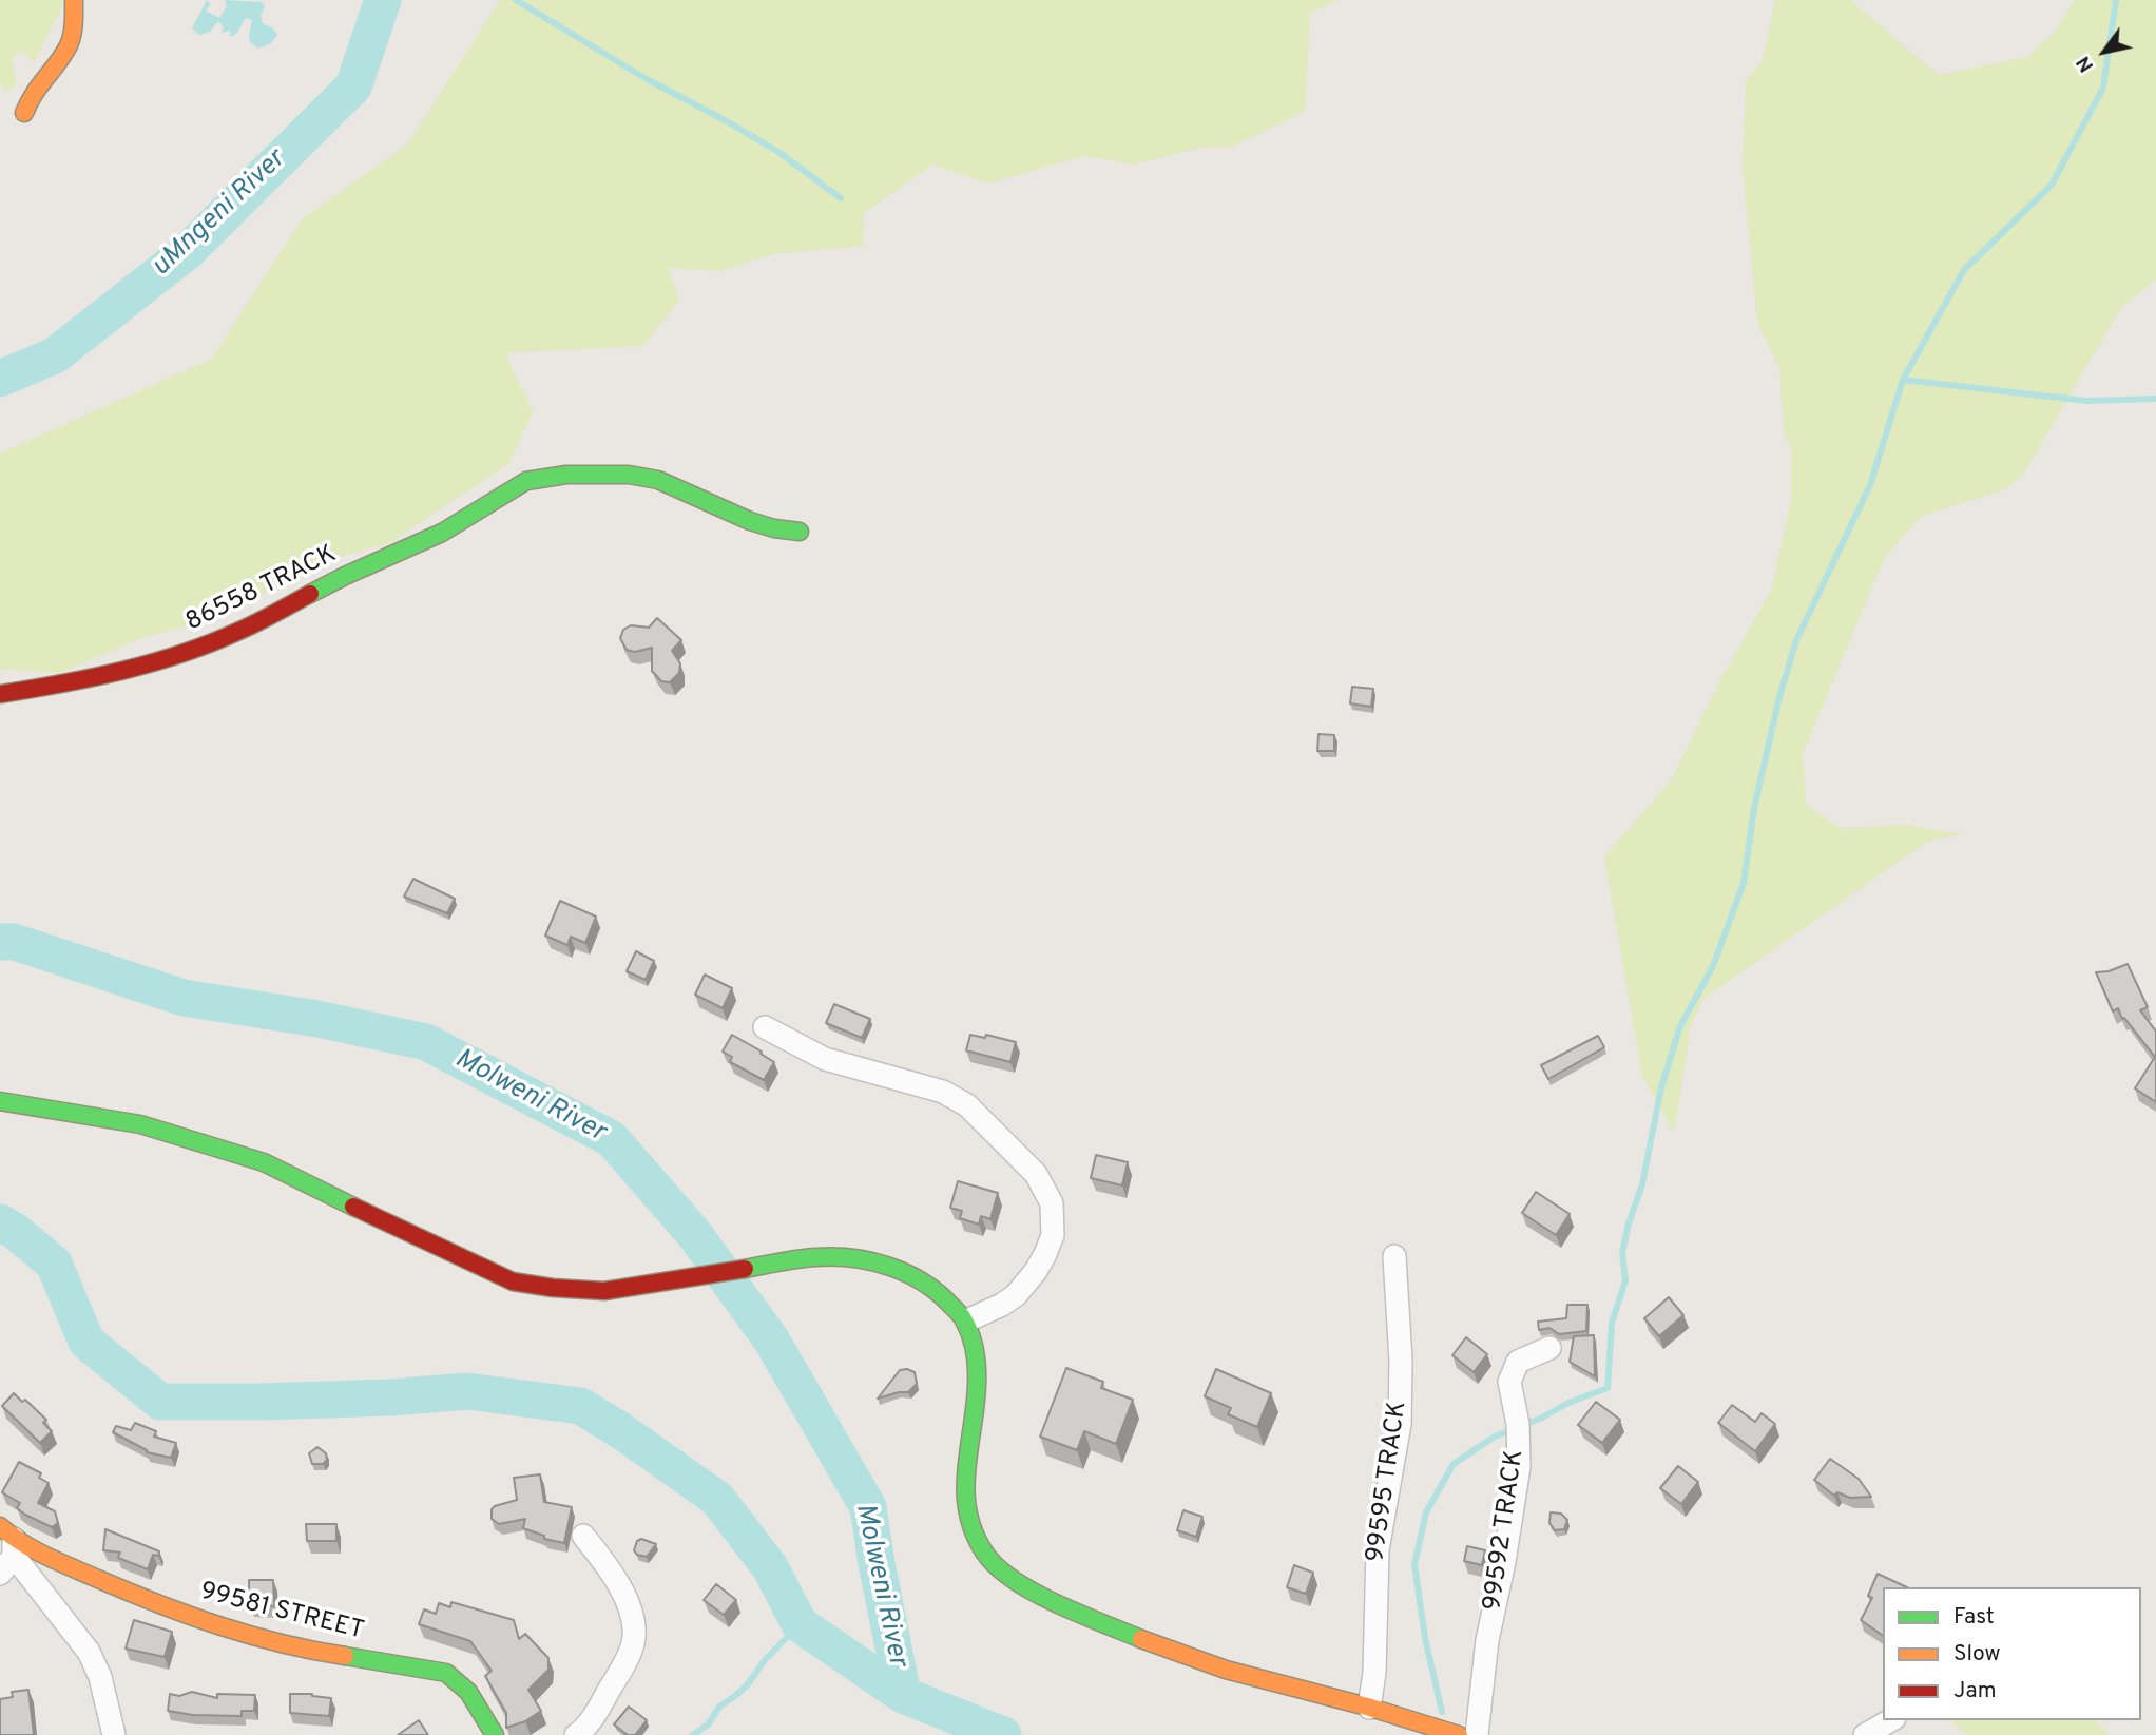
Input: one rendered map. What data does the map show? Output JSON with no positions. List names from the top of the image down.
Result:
{
  "streets": {
    "street": [
      "86558 TRACK",
      "99595 TRACK",
      "99592 TRACK",
      "99581 STREET"
    ]
  },
  "water": ["uMngeni River", "Molweni River"],
  "legend": ["Fast", "Slow", "Jam"],
  "north": "bottom left"
}
